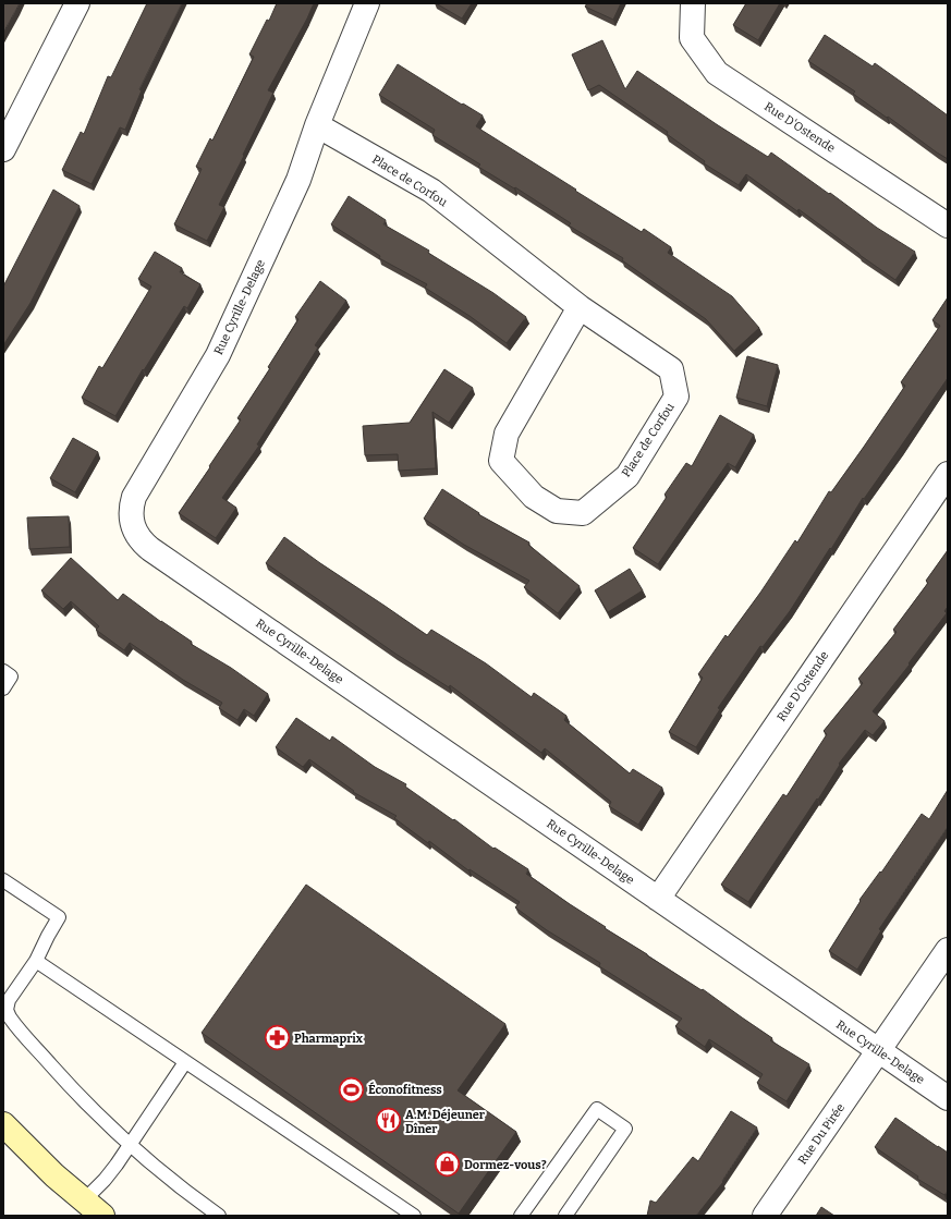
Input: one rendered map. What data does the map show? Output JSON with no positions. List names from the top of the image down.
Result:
{
  "streets": {
    "street": [
      "Rue D'Ostende",
      "Place de Corfou",
      "Rue Cyrille-Delage",
      "Rue Du Pirée"
    ]
  },
  "crossings": [
    ["Rue D'Ostende", "Rue Cyrille-Delage"],
    ["Place de Corfou", "Rue Cyrille-Delage"],
    ["Rue Cyrille-Delage", "Rue Du Pirée"]
  ],
  "places": {
    "pharmacy": ["Pharmaprix"],
    "sports": ["Éconofitness"],
    "restaurant": ["A.M. Déjeuner Dîner"],
    "shop": ["Dormez-vous?"]
  }
}
